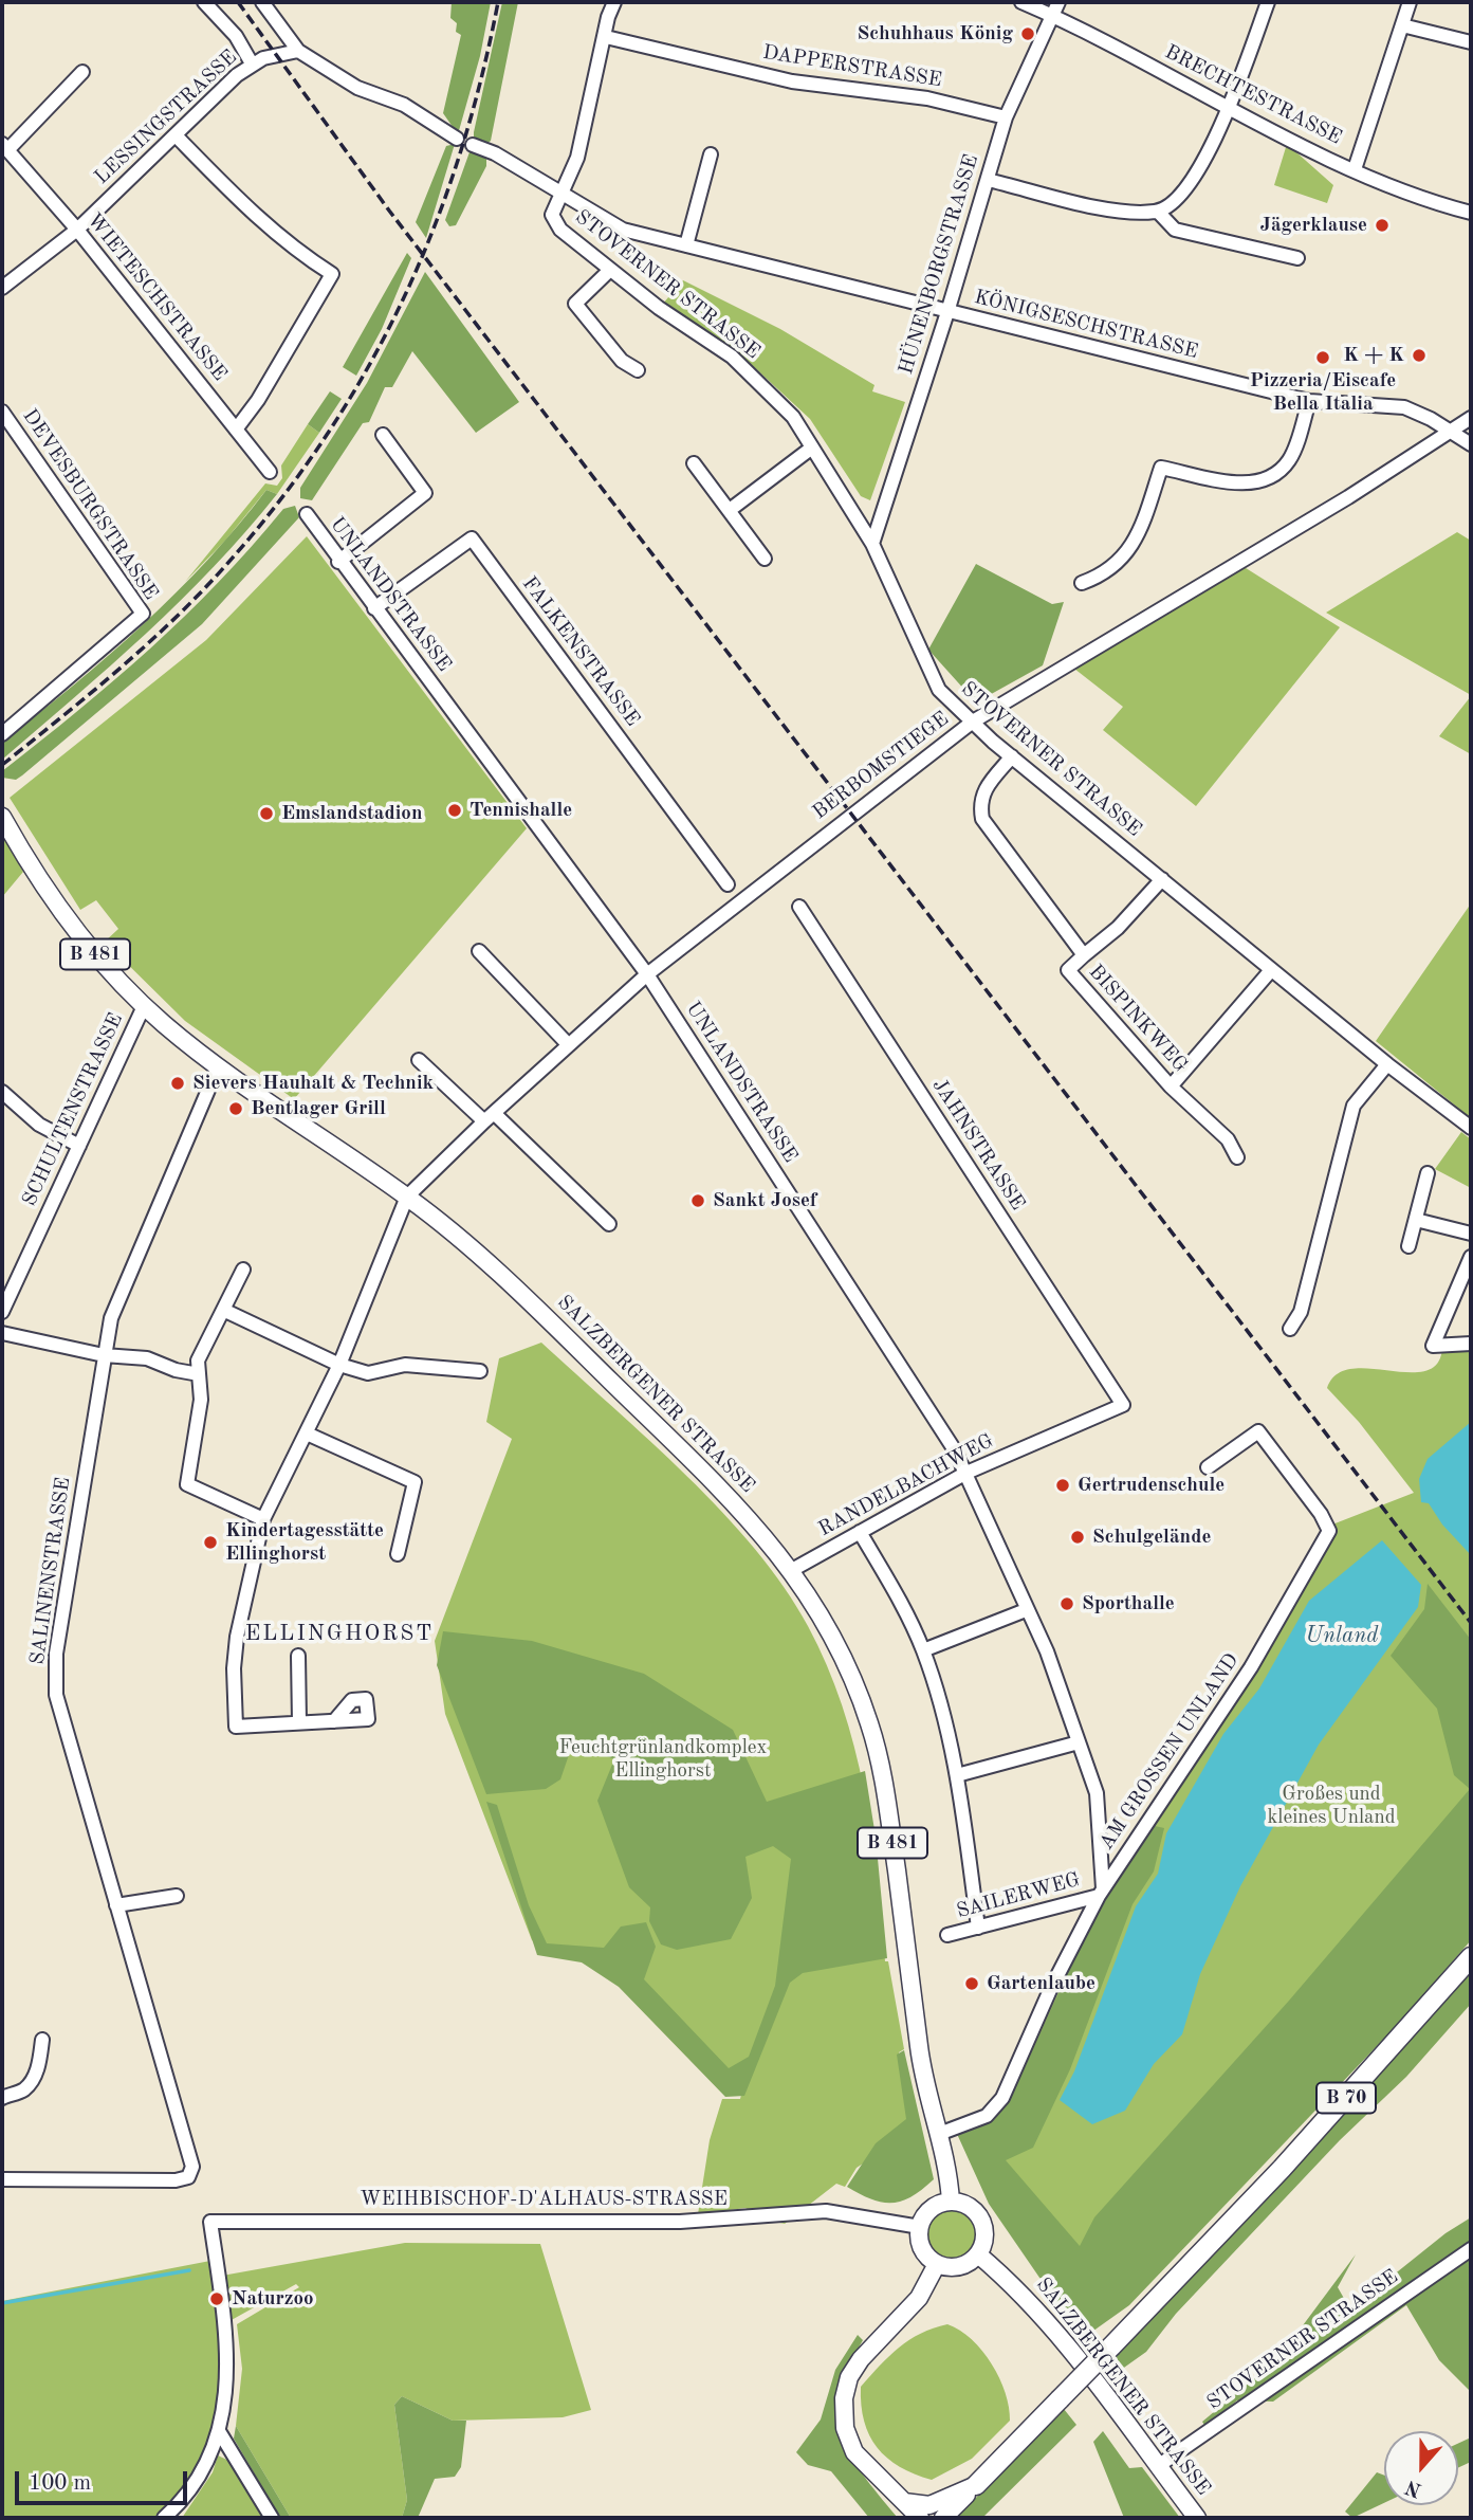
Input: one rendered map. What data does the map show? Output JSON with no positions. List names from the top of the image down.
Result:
{
  "streets": {
    "highway": ["B 70"],
    "main road": ["B 481", "SALZBERGENER STRASSE"],
    "street": [
      "DAPPERSTRASSE",
      "BRECHTESTRASSE",
      "LESSINGSTRASSE",
      "HÜNENBORGSTRASSE",
      "STOVERNER STRASSE",
      "WIETESCHSTRASSE",
      "KÖNIGSESCHSTRASSE",
      "DEVESBURGSTRASSE",
      "UNLANDSTRASSE",
      "FALKENSTRASSE",
      "BERBOMSTIEGE",
      "BISPINKWEG",
      "SCHULTENSTRASSE",
      "JAHNSTRASSE",
      "RANDELBACHWEG",
      "SALINENSTRASSE",
      "AM GROSSEN UNLAND",
      "SAILERWEG",
      "WEIHBISCHOF-D'ALHAUS-STRASSE"
    ]
  },
  "crossings": [
    ["DAPPERSTRASSE", "HÜNENBORGSTRASSE"],
    ["BRECHTESTRASSE", "HÜNENBORGSTRASSE"],
    ["LESSINGSTRASSE", "WIETESCHSTRASSE"],
    ["HÜNENBORGSTRASSE", "STOVERNER STRASSE"],
    ["HÜNENBORGSTRASSE", "KÖNIGSESCHSTRASSE"],
    ["STOVERNER STRASSE", "KÖNIGSESCHSTRASSE"],
    ["STOVERNER STRASSE", "BERBOMSTIEGE"],
    ["STOVERNER STRASSE", "BISPINKWEG"],
    ["STOVERNER STRASSE", "SALZBERGENER STRASSE"],
    ["KÖNIGSESCHSTRASSE", "BERBOMSTIEGE"],
    ["UNLANDSTRASSE", "FALKENSTRASSE"],
    ["UNLANDSTRASSE", "BERBOMSTIEGE"],
    ["UNLANDSTRASSE", "RANDELBACHWEG"],
    ["UNLANDSTRASSE", "AM GROSSEN UNLAND"],
    ["UNLANDSTRASSE", "SAILERWEG"],
    ["BERBOMSTIEGE", "SALZBERGENER STRASSE"],
    ["SCHULTENSTRASSE", "SALZBERGENER STRASSE"],
    ["JAHNSTRASSE", "RANDELBACHWEG"],
    ["SALZBERGENER STRASSE", "RANDELBACHWEG"],
    ["SALZBERGENER STRASSE", "SALINENSTRASSE"],
    ["SALZBERGENER STRASSE", "AM GROSSEN UNLAND"],
    ["SALZBERGENER STRASSE", "WEIHBISCHOF-D'ALHAUS-STRASSE"],
    ["AM GROSSEN UNLAND", "SAILERWEG"]
  ],
  "districts": ["ELLINGHORST"],
  "water": ["Unland"],
  "parks": ["Feuchtgrünlandkomplex Ellinghorst", "Großes und kleines Unland"],
  "places": [
    "Schuhhaus König",
    "Jägerklause",
    "K + K",
    "Pizzeria/Eiscafe Bella Italia",
    "Tennishalle",
    "Emslandstadion",
    "Sievers Hauhalt & Technik",
    "Bentlager Grill",
    "Sankt Josef",
    "Gertrudenschule",
    "Schulgelände",
    "Kindertagesstätte Ellinghorst",
    "Sporthalle",
    "Gartenlaube",
    "Naturzoo"
  ],
  "scale_bar": "100 m",
  "north": "bottom"
}
